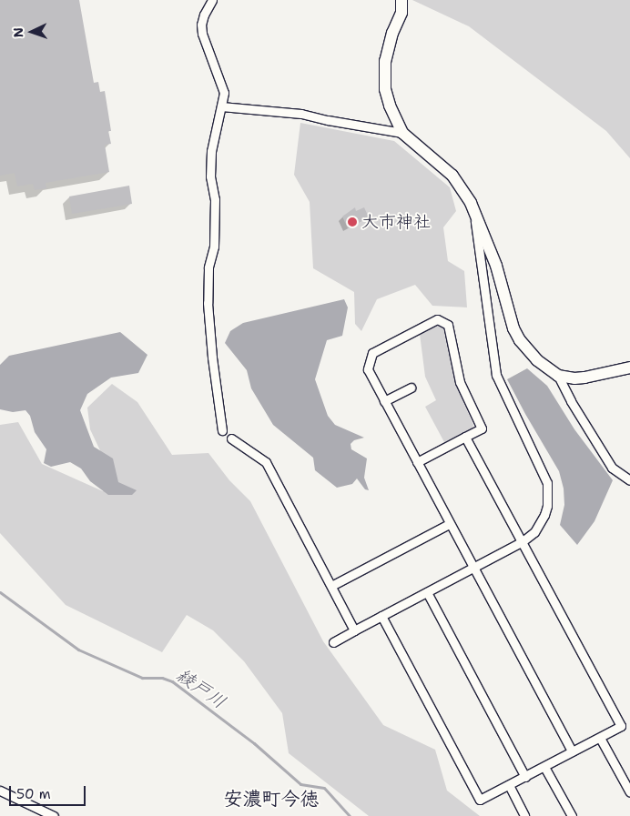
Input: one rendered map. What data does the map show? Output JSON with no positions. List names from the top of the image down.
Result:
{
  "districts": ["安濃町今徳"],
  "water": ["綾戸川"],
  "places": ["大市神社"],
  "scale_bar": "50 m",
  "north": "left"
}
